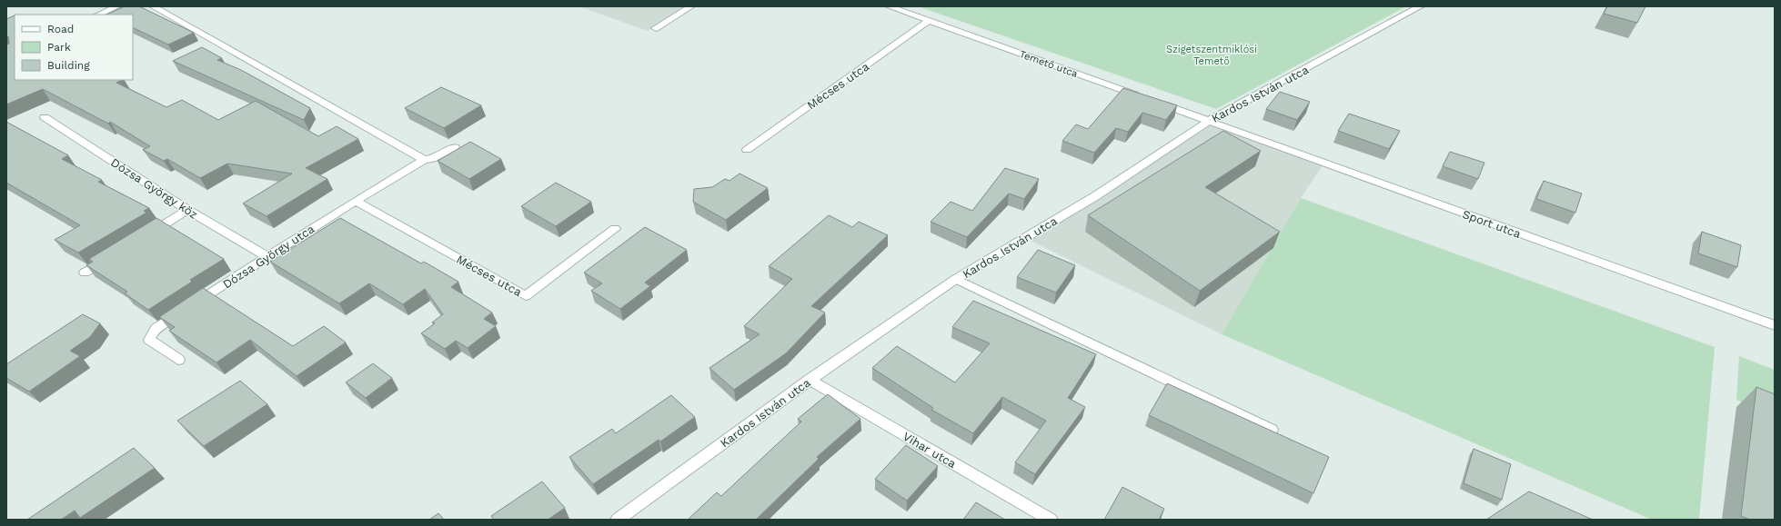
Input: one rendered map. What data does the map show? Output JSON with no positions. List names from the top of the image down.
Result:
{
  "streets": {
    "street": [
      "Temető utca",
      "Mécses utca",
      "Kardos István utca",
      "Dózsa György köz",
      "Sport utca",
      "Dózsa György utca",
      "Vihar utca"
    ]
  },
  "crossings": [
    ["Temető utca", "Mécses utca"],
    ["Mécses utca", "Dózsa György utca"],
    ["Kardos István utca", "Sport utca"],
    ["Kardos István utca", "Vihar utca"],
    ["Dózsa György köz", "Dózsa György utca"]
  ],
  "parks": ["Szigetszentmiklósi Temető"],
  "legend": ["Road", "Park", "Building"]
}
